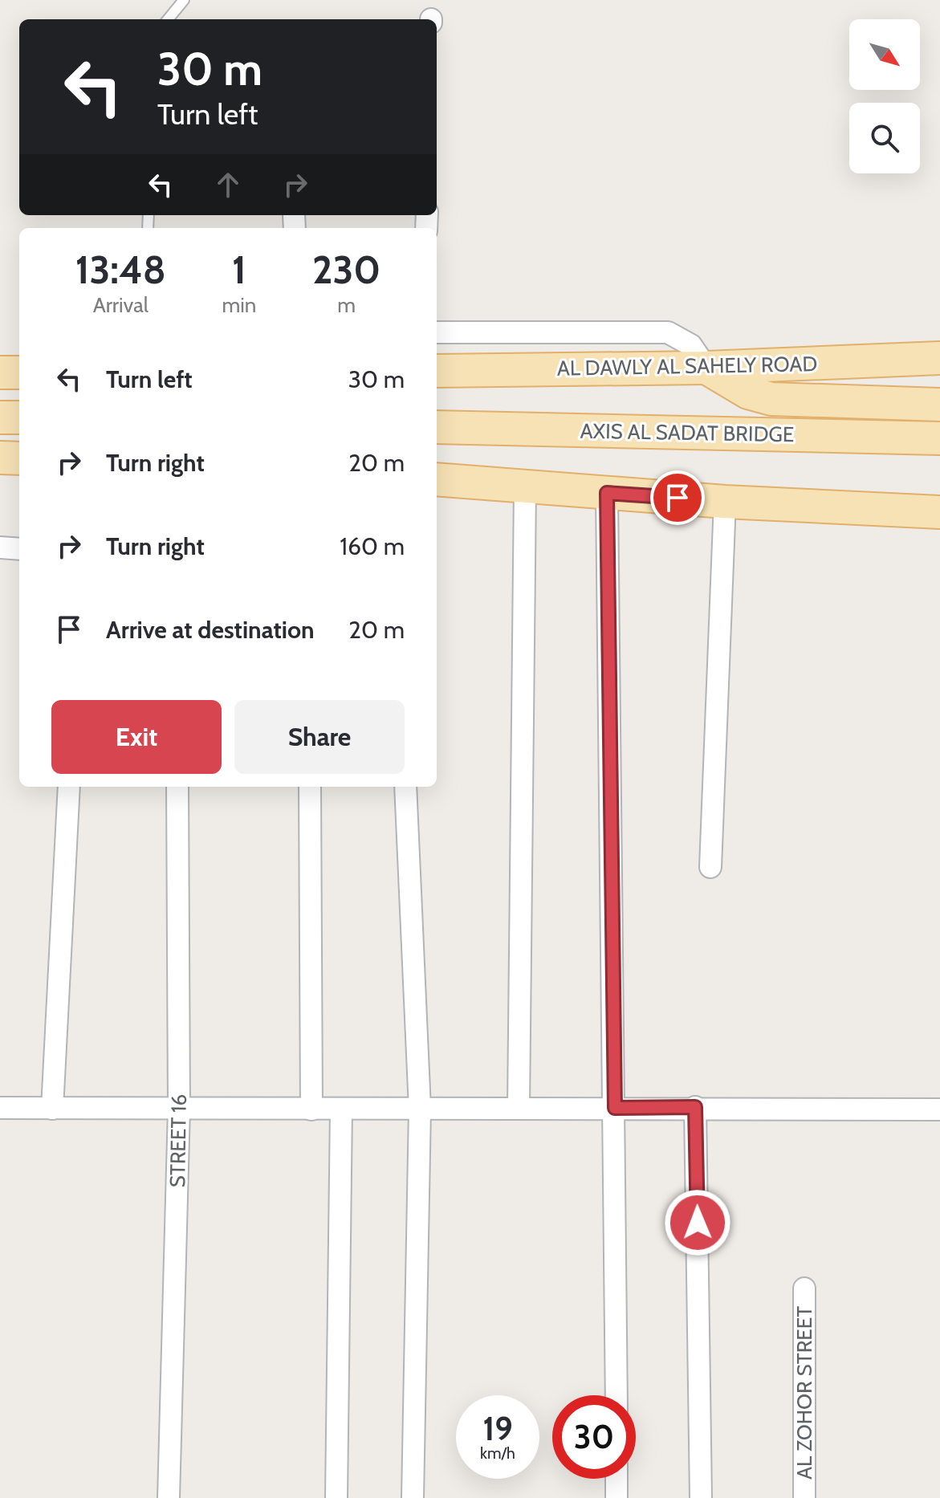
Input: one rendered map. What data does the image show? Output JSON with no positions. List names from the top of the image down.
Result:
{
  "streets": {
    "main road": ["AL DAWLY AL SAHELY ROAD", "AXIS AL SADAT BRIDGE"],
    "street": ["STREET 16", "AL ZOHOR STREET"]
  },
  "crossings": [
    ["AL DAWLY AL SAHELY ROAD", "AXIS AL SADAT BRIDGE"]
  ],
  "north": "bottom right",
  "page": {
    "turn": ["30 m", "Turn left"],
    "eta": [
      "13:48",
      "Arrival",
      "1",
      "min",
      "230",
      "m"
    ],
    "list": [
      {
        "name": "Turn left",
        "value": "30 m"
      },
      {
        "name": "Turn right",
        "value": "20 m"
      },
      {
        "name": "Turn right",
        "value": "160 m"
      },
      {
        "name": "Arrive at destination",
        "value": "20 m"
      }
    ],
    "buttons": ["Exit", "Share"],
    "speed": "19 km/h",
    "limit": "30"
  }
}
